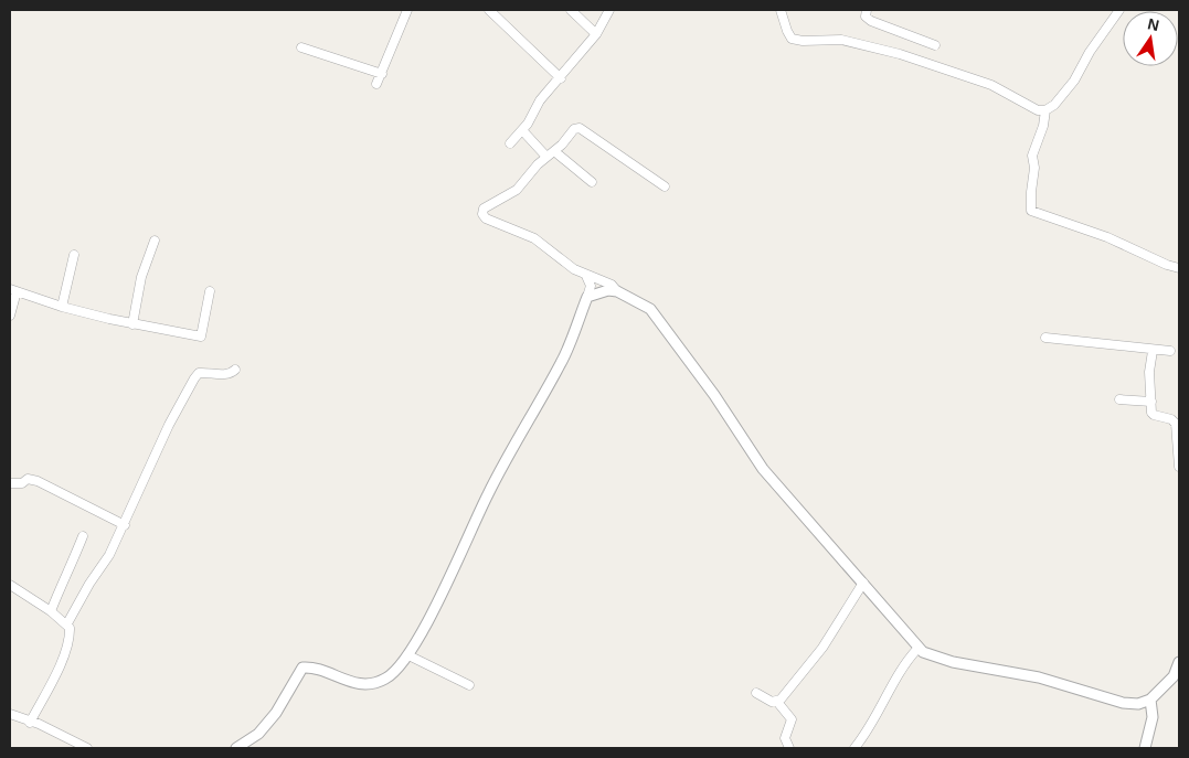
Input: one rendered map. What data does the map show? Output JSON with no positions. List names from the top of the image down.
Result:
{
  "north": "top"
}
